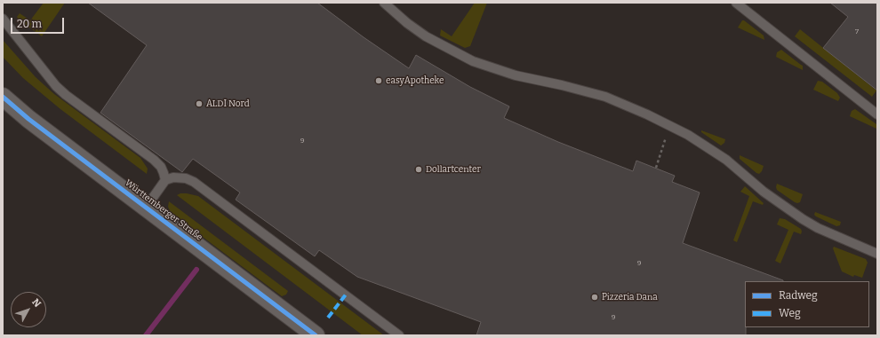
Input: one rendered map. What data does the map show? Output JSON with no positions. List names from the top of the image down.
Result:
{
  "streets": {
    "street": ["Württemberger Straße"]
  },
  "places": [
    "easyApotheke",
    "ALDI Nord",
    "Dollartcenter",
    "Pizzeria Dana"
  ],
  "house_numbers": [
    "7",
    "9",
    "9",
    "9"
  ],
  "legend": ["Radweg", "Weg"],
  "scale_bar": "20 m",
  "north": "top right"
}
